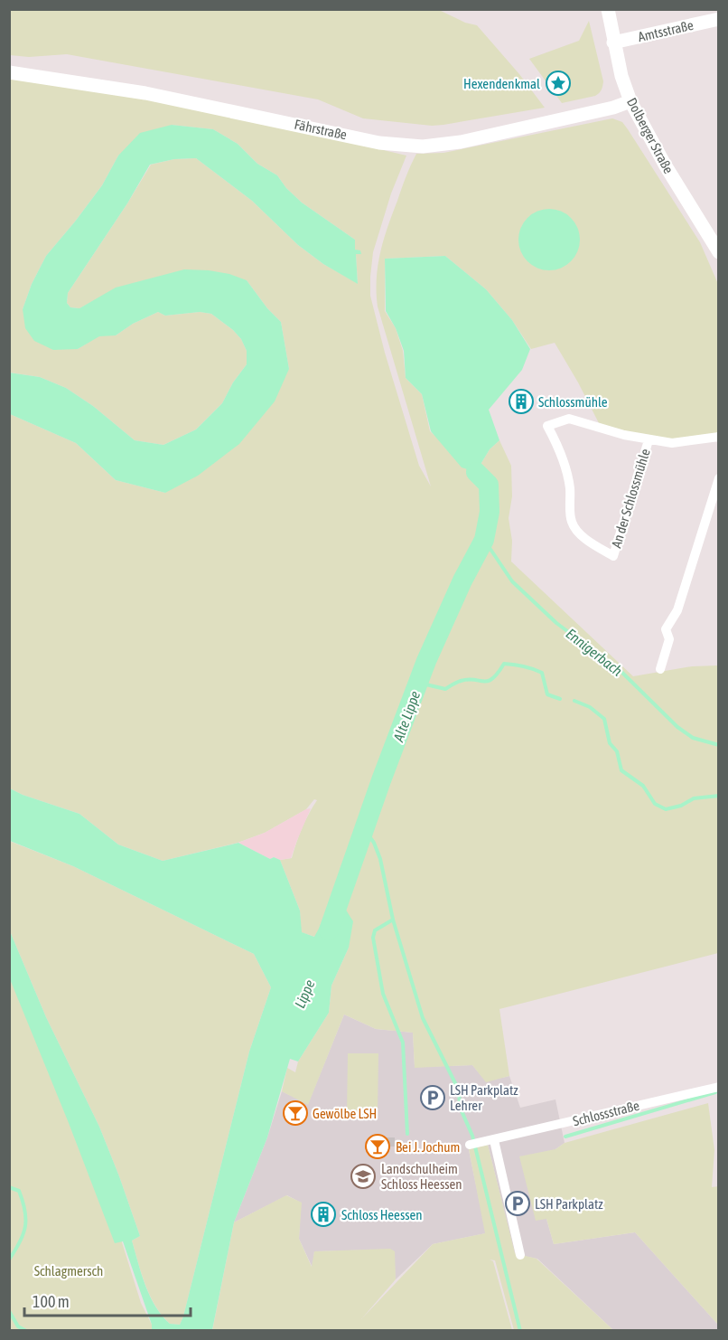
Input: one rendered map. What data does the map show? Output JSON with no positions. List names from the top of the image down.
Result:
{
  "streets": {
    "main road": ["Amtsstraße", "Fährstraße", "Dolberger Straße"],
    "street": ["An der Schlossmühle", "Schlossstraße"]
  },
  "crossings": [
    ["Amtsstraße", "Dolberger Straße"],
    ["Fährstraße", "Dolberger Straße"]
  ],
  "water": ["Ennigerbach", "Alte Lippe", "Lippe"],
  "parks": ["Schlagmersch"],
  "places": {
    "place": ["Hexendenkmal"],
    "building": ["Schlossmühle", "Schloss Heessen"],
    "parking": ["LSH Parkplatz Lehrer", "LSH Parkplatz"],
    "bar": ["Gewölbe LSH", "Bei J. Jochum"],
    "school or university": ["Landschulheim Schloss Heessen"]
  },
  "scale_bar": "100 m"
}
